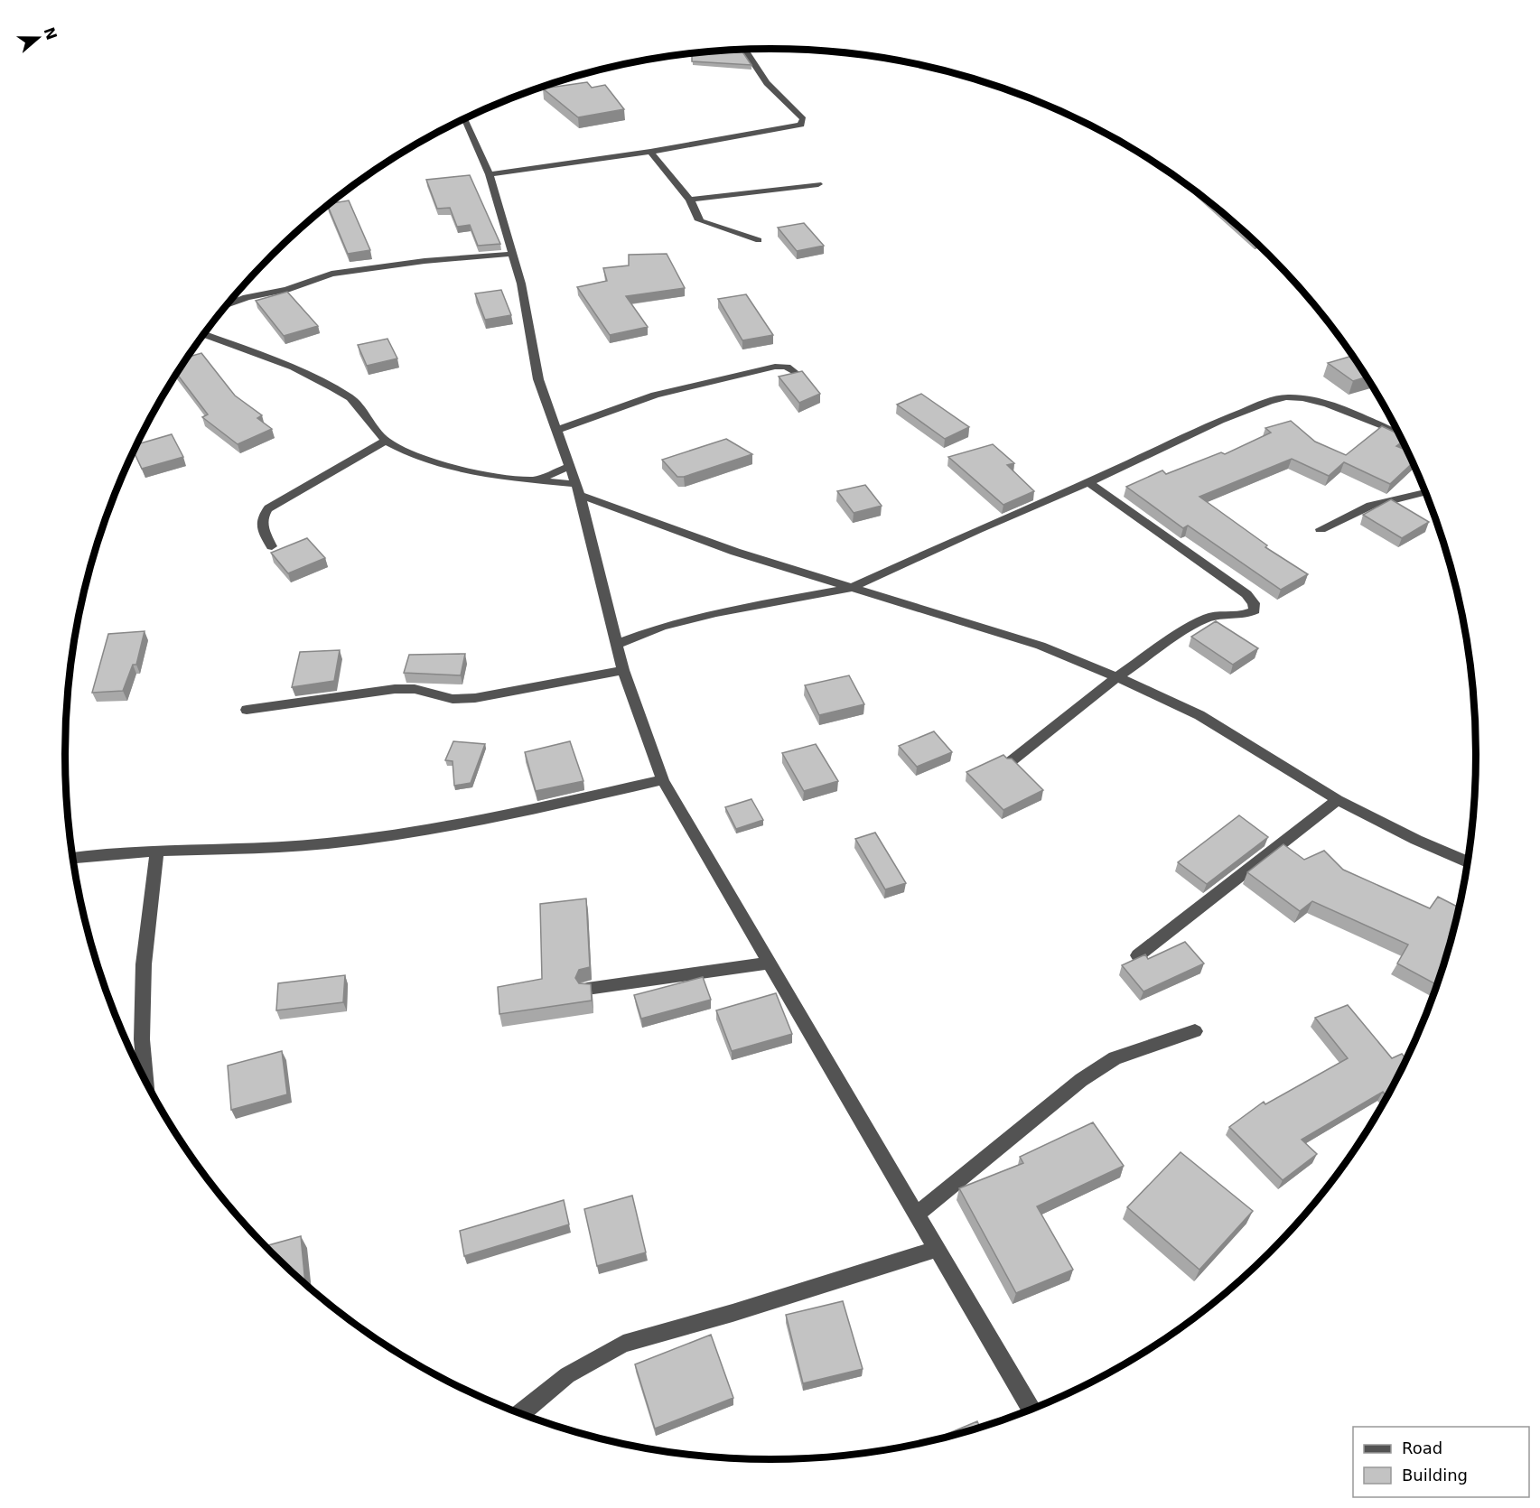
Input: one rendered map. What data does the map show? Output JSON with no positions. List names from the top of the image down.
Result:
{
  "legend": ["Road", "Building"],
  "north": "right"
}
